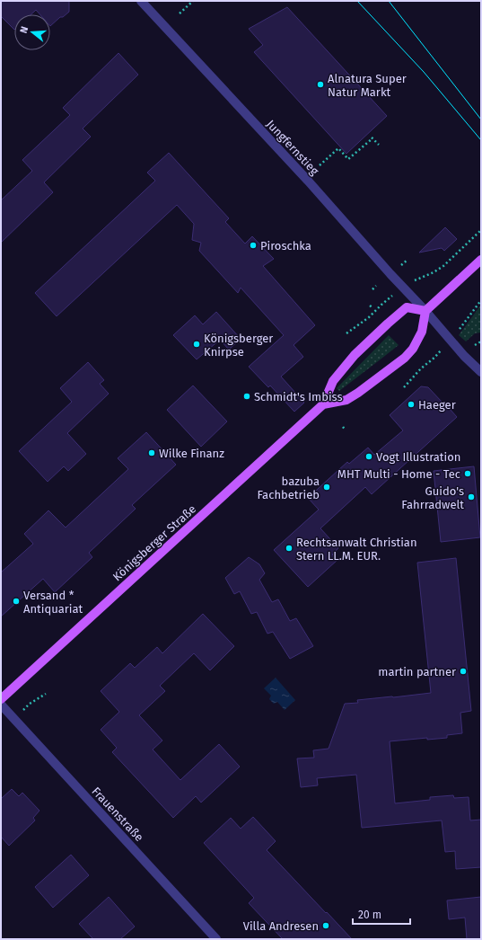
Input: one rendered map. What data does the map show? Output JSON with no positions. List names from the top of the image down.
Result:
{
  "streets": {
    "main road": ["Königsberger Straße"],
    "street": ["Jungfernstieg", "Frauenstraße"]
  },
  "crossings": [
    ["Jungfernstieg", "Königsberger Straße"]
  ],
  "places": [
    "Alnatura Super Natur Markt",
    "Piroschka",
    "Königsberger Knirpse",
    "Schmidt's Imbiss",
    "Haeger",
    "Wilke Finanz",
    "Vogt Illustration",
    "MHT Multi - Home - Tec",
    "bazuba Fachbetrieb",
    "Guido's Fahrradwelt",
    "Rechtsanwalt Christian Stern LL.M. EUR.",
    "Versand * Antiquariat",
    "martin partner",
    "Villa Andresen"
  ],
  "scale_bar": "20 m",
  "north": "left"
}
